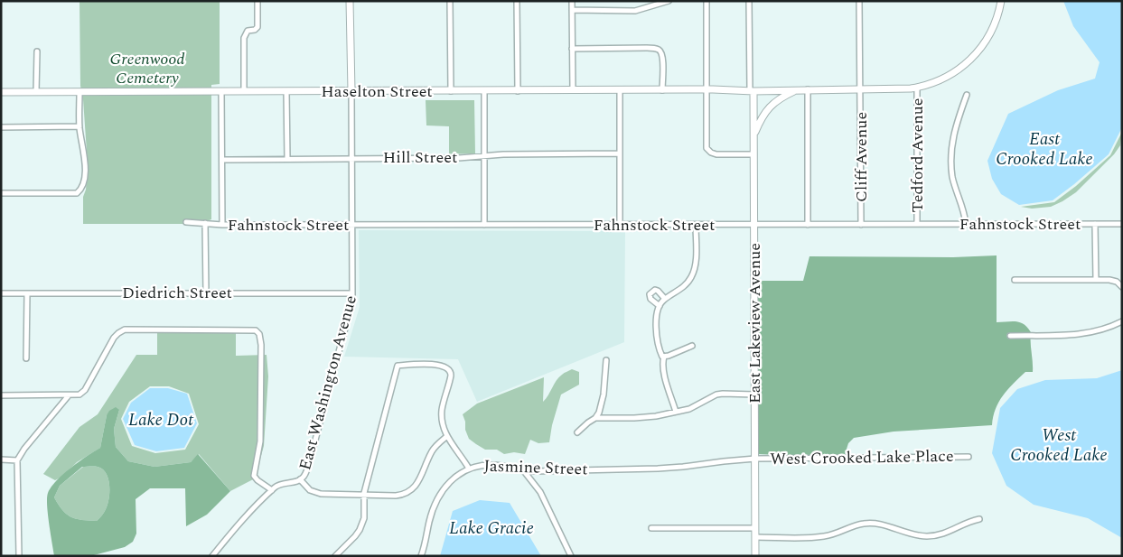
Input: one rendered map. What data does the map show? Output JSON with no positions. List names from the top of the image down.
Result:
{
  "streets": {
    "street": [
      "Haselton Street",
      "Tedford Avenue",
      "Hill Street",
      "Cliff Avenue",
      "Fahnstock Street",
      "Diedrich Street",
      "East Lakeview Avenue",
      "East Washington Avenue",
      "West Crooked Lake Place",
      "Jasmine Street"
    ]
  },
  "crossings": [
    ["Haselton Street", "Tedford Avenue"],
    ["Haselton Street", "Cliff Avenue"],
    ["Haselton Street", "East Lakeview Avenue"],
    ["Haselton Street", "East Washington Avenue"],
    ["Tedford Avenue", "Fahnstock Street"],
    ["Hill Street", "East Washington Avenue"],
    ["Cliff Avenue", "Fahnstock Street"],
    ["Fahnstock Street", "East Lakeview Avenue"],
    ["Fahnstock Street", "East Washington Avenue"],
    ["Diedrich Street", "East Washington Avenue"],
    ["East Lakeview Avenue", "West Crooked Lake Place"],
    ["East Lakeview Avenue", "Jasmine Street"],
    ["West Crooked Lake Place", "Jasmine Street"]
  ],
  "water": [
    "East Crooked Lake",
    "Lake Dot",
    "West Crooked Lake",
    "Lake Gracie"
  ],
  "parks": ["Greenwood Cemetery"]
}
